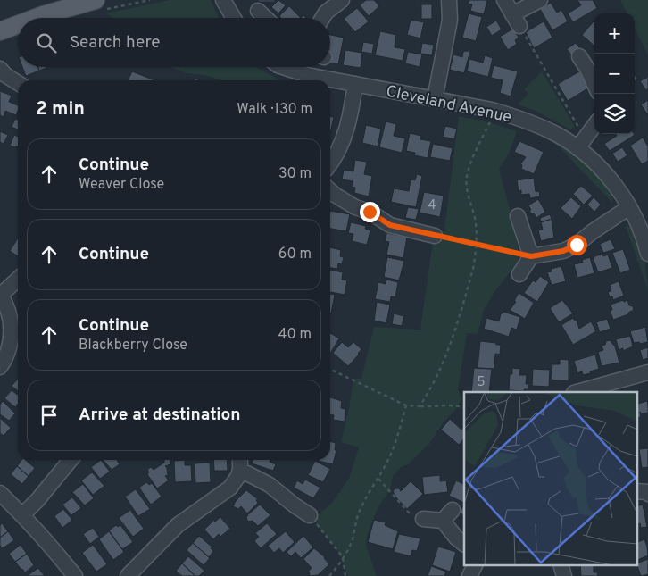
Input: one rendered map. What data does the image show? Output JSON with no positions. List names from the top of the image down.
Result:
{
  "streets": {
    "street": ["Cleveland Avenue"]
  },
  "house_numbers": ["4", "5"],
  "page": {
    "map_buttons": ["+", "−"],
    "search": "Search here",
    "heading": ["2 min", "Walk · 130 m"],
    "list": [
      ["Continue", "Weaver Close", "30 m"],
      ["Continue", "60 m"],
      ["Continue", "Blackberry Close", "40 m"],
      "Arrive at destination"
    ]
  }
}
